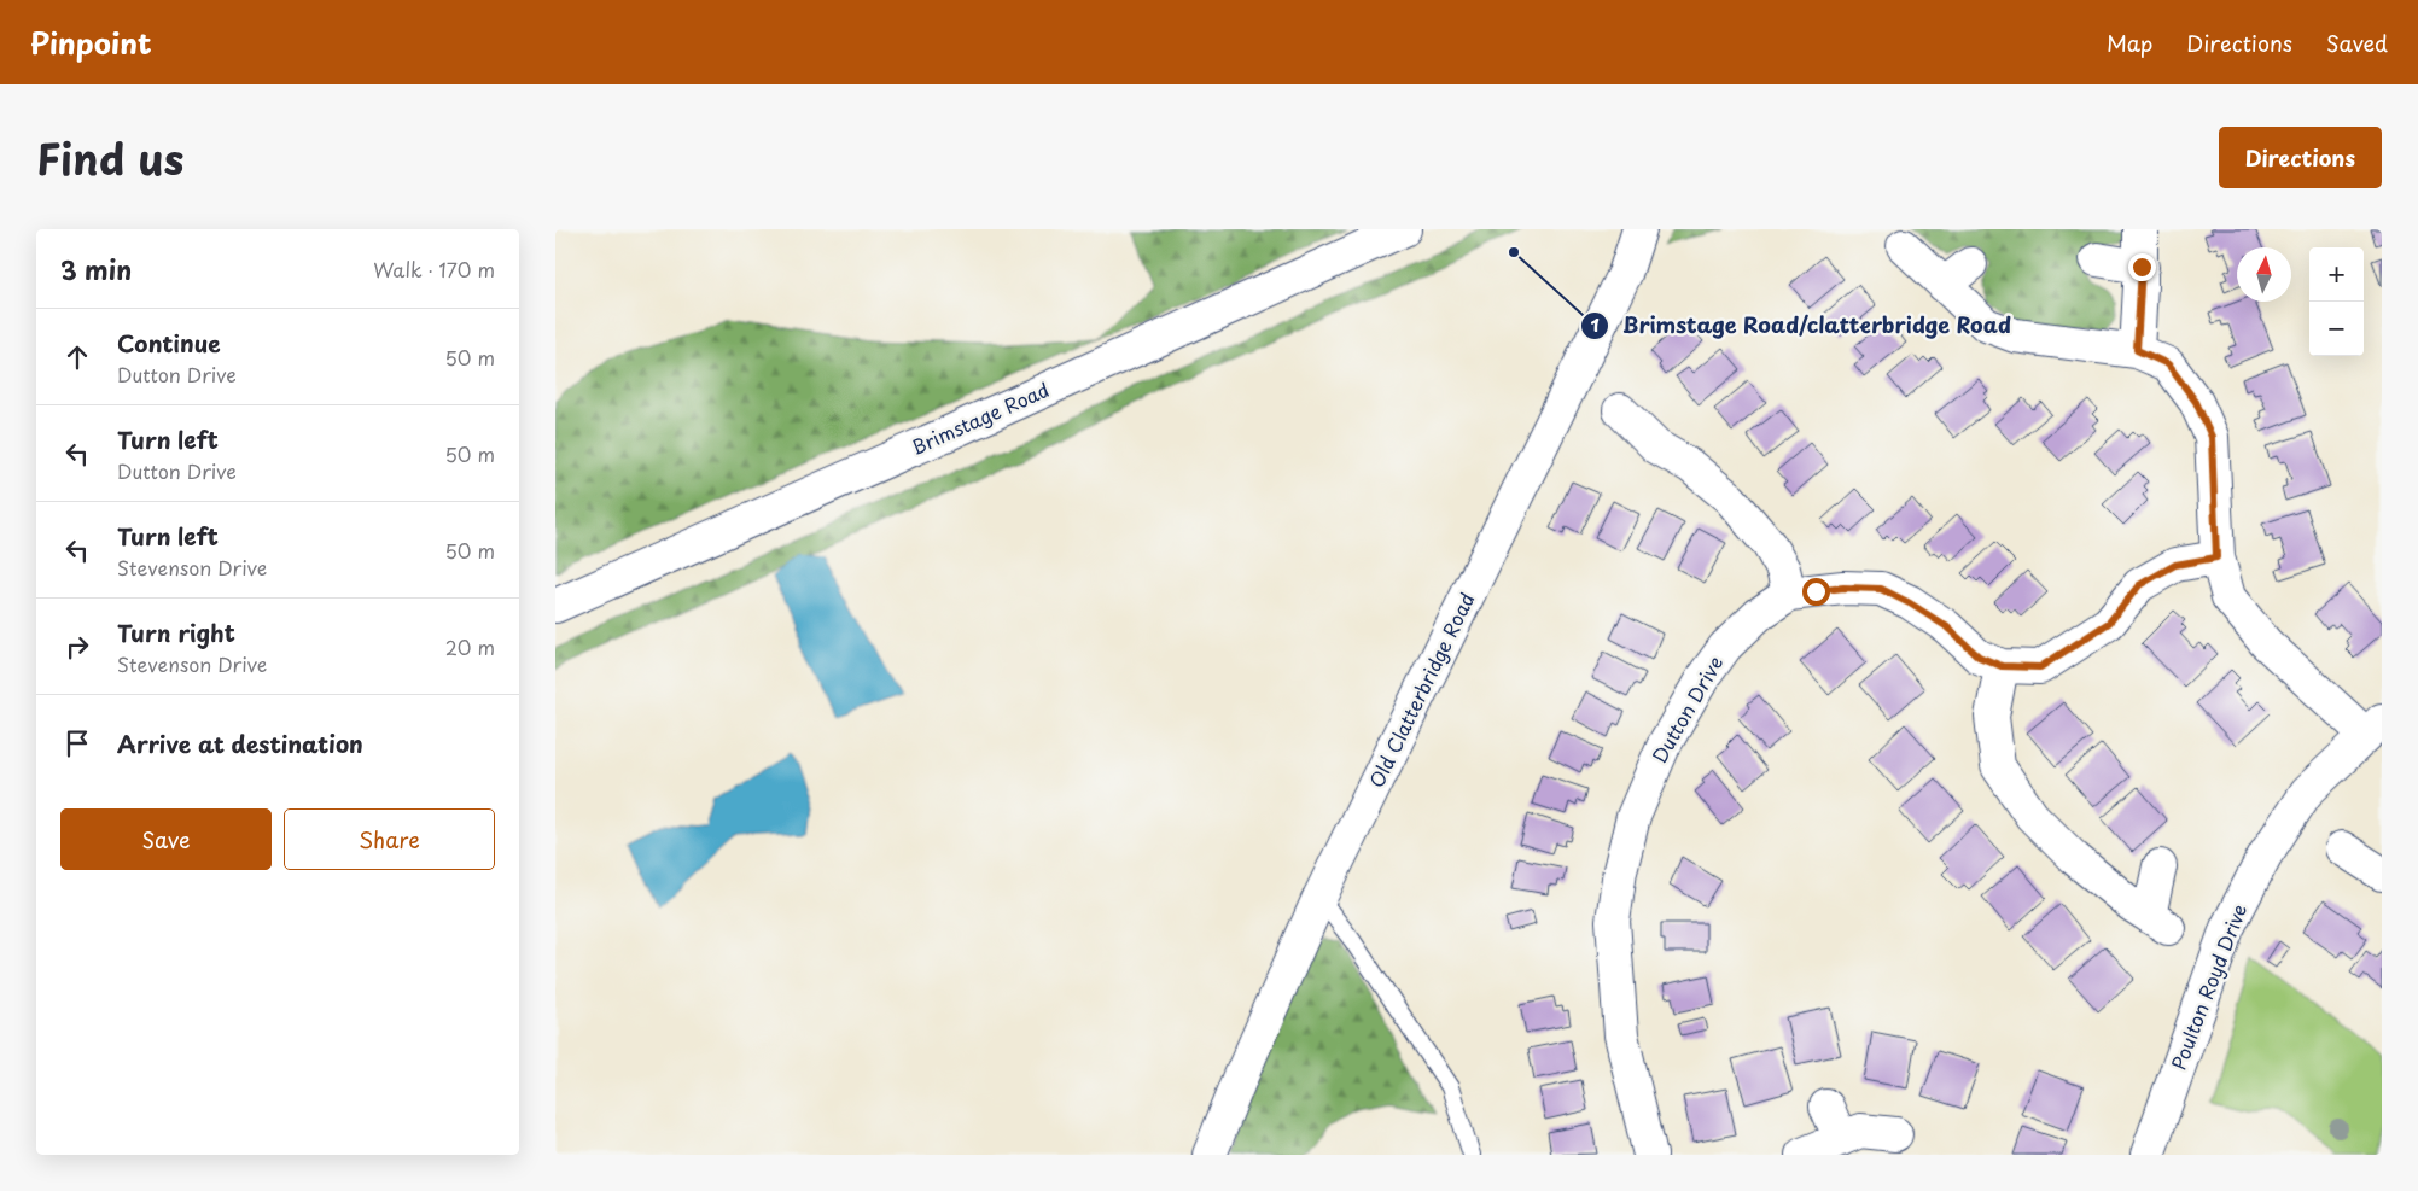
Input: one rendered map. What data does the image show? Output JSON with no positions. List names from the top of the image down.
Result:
{
  "streets": {
    "street": [
      "Brimstage Road",
      "Old Clatterbridge Road",
      "Dutton Drive",
      "Poulton Royd Drive"
    ]
  },
  "places": ["Brimstage Road/clatterbridge Road"],
  "north": "top",
  "page": {
    "header": "Pinpoint",
    "nav": ["Map", "Directions", "Saved"],
    "title": "Find us",
    "buttons": [
      "Directions",
      ["Save", "Share"]
    ],
    "heading": ["3 min", "Walk · 170 m"],
    "map_buttons": ["+", "−"],
    "list": [
      ["Continue", "Dutton Drive", "50 m"],
      ["Turn left", "Dutton Drive", "50 m"],
      ["Turn left", "Stevenson Drive", "50 m"],
      ["Turn right", "Stevenson Drive", "20 m"],
      "Arrive at destination"
    ]
  }
}
